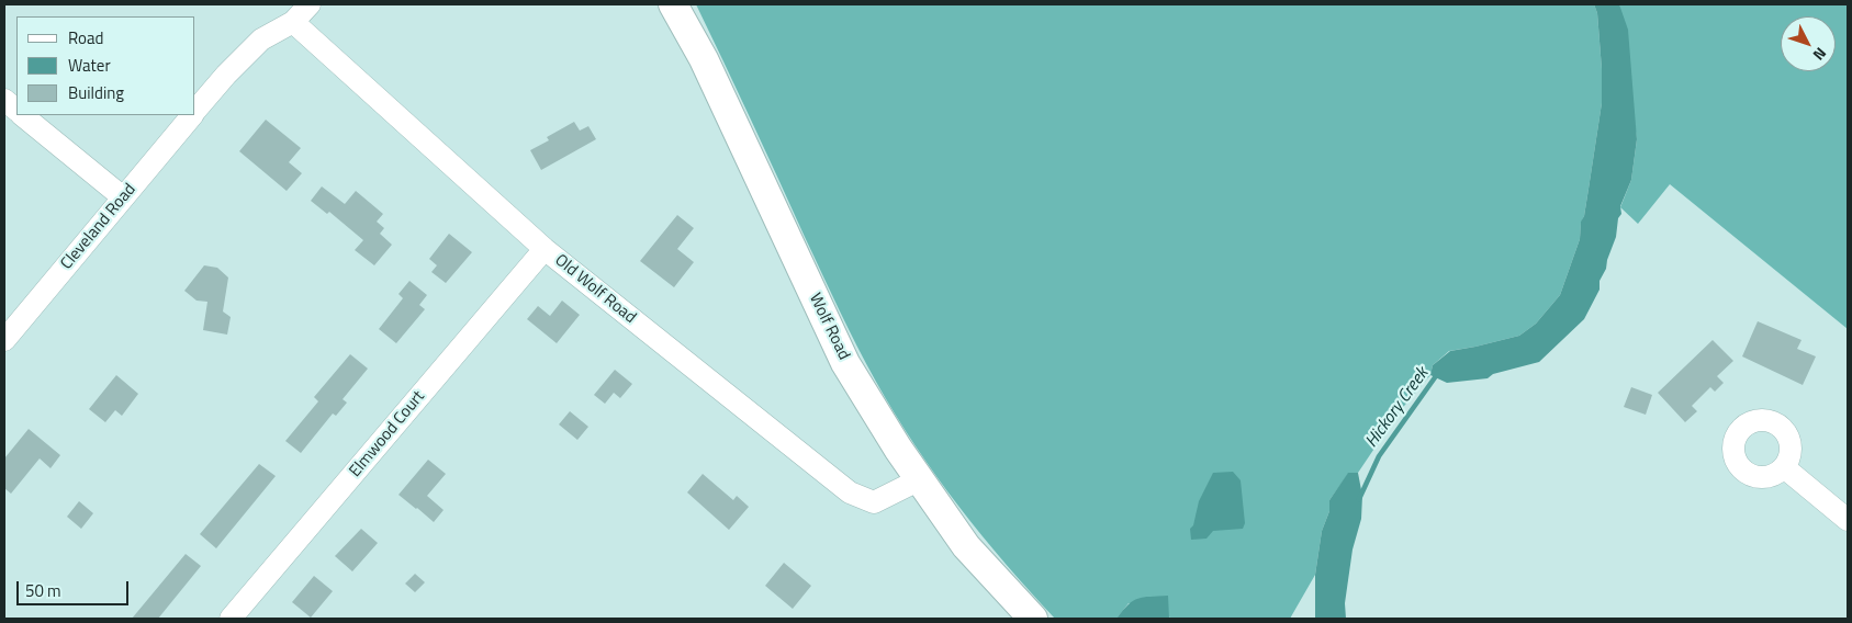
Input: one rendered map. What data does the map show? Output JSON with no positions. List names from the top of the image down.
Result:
{
  "streets": {
    "main road": ["Wolf Road"],
    "street": ["Cleveland Road", "Old Wolf Road", "Elmwood Court"]
  },
  "crossings": [
    ["Cleveland Road", "Old Wolf Road"],
    ["Old Wolf Road", "Wolf Road"],
    ["Old Wolf Road", "Elmwood Court"]
  ],
  "water": ["Hickory Creek"],
  "legend": ["Road", "Water", "Building"],
  "scale_bar": "50 m",
  "north": "bottom right"
}
